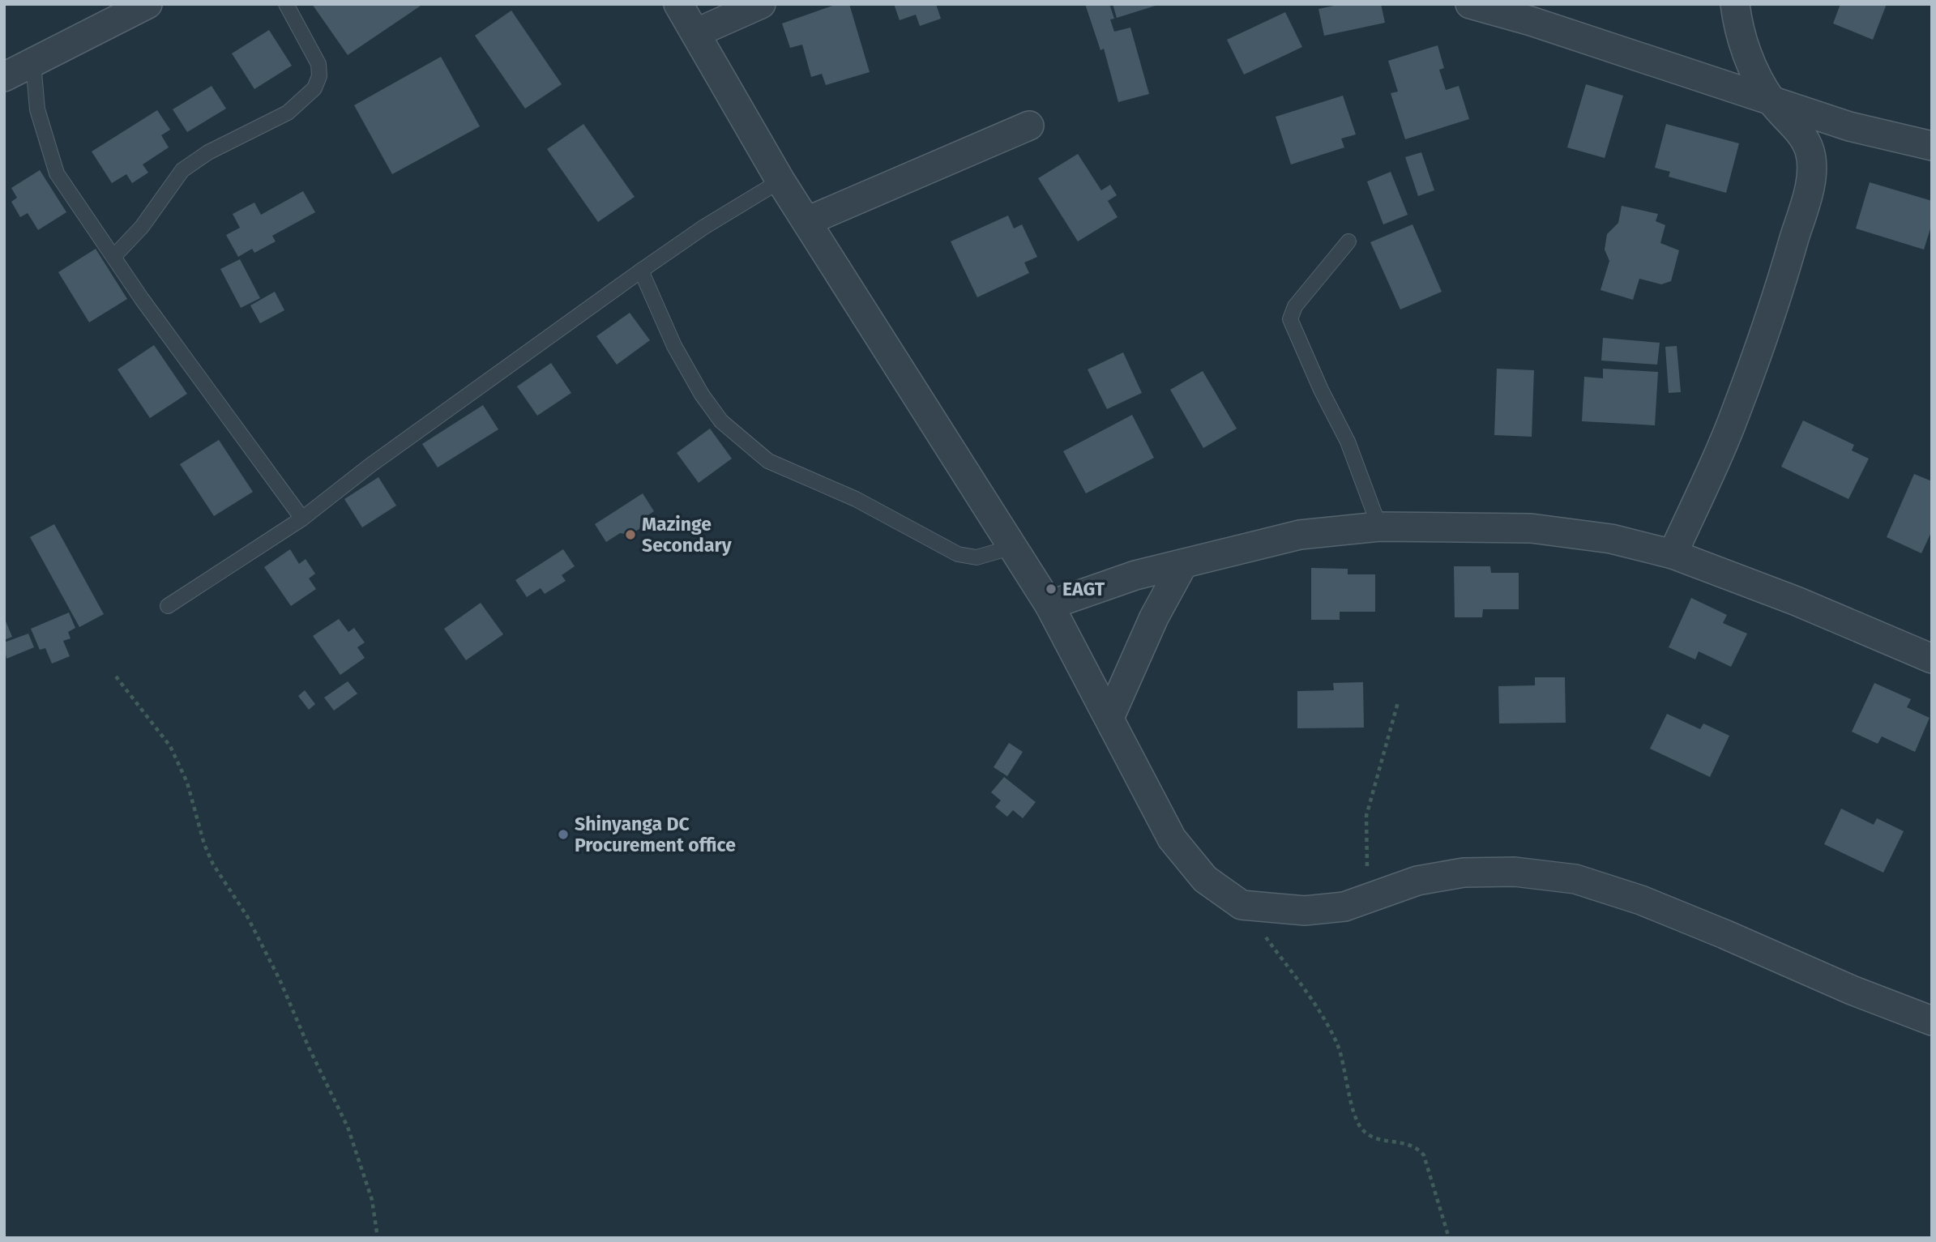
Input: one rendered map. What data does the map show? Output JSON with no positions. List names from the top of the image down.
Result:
{
  "places": ["Mazinge Secondary", "EAGT", "Shinyanga DC Procurement office"]
}
